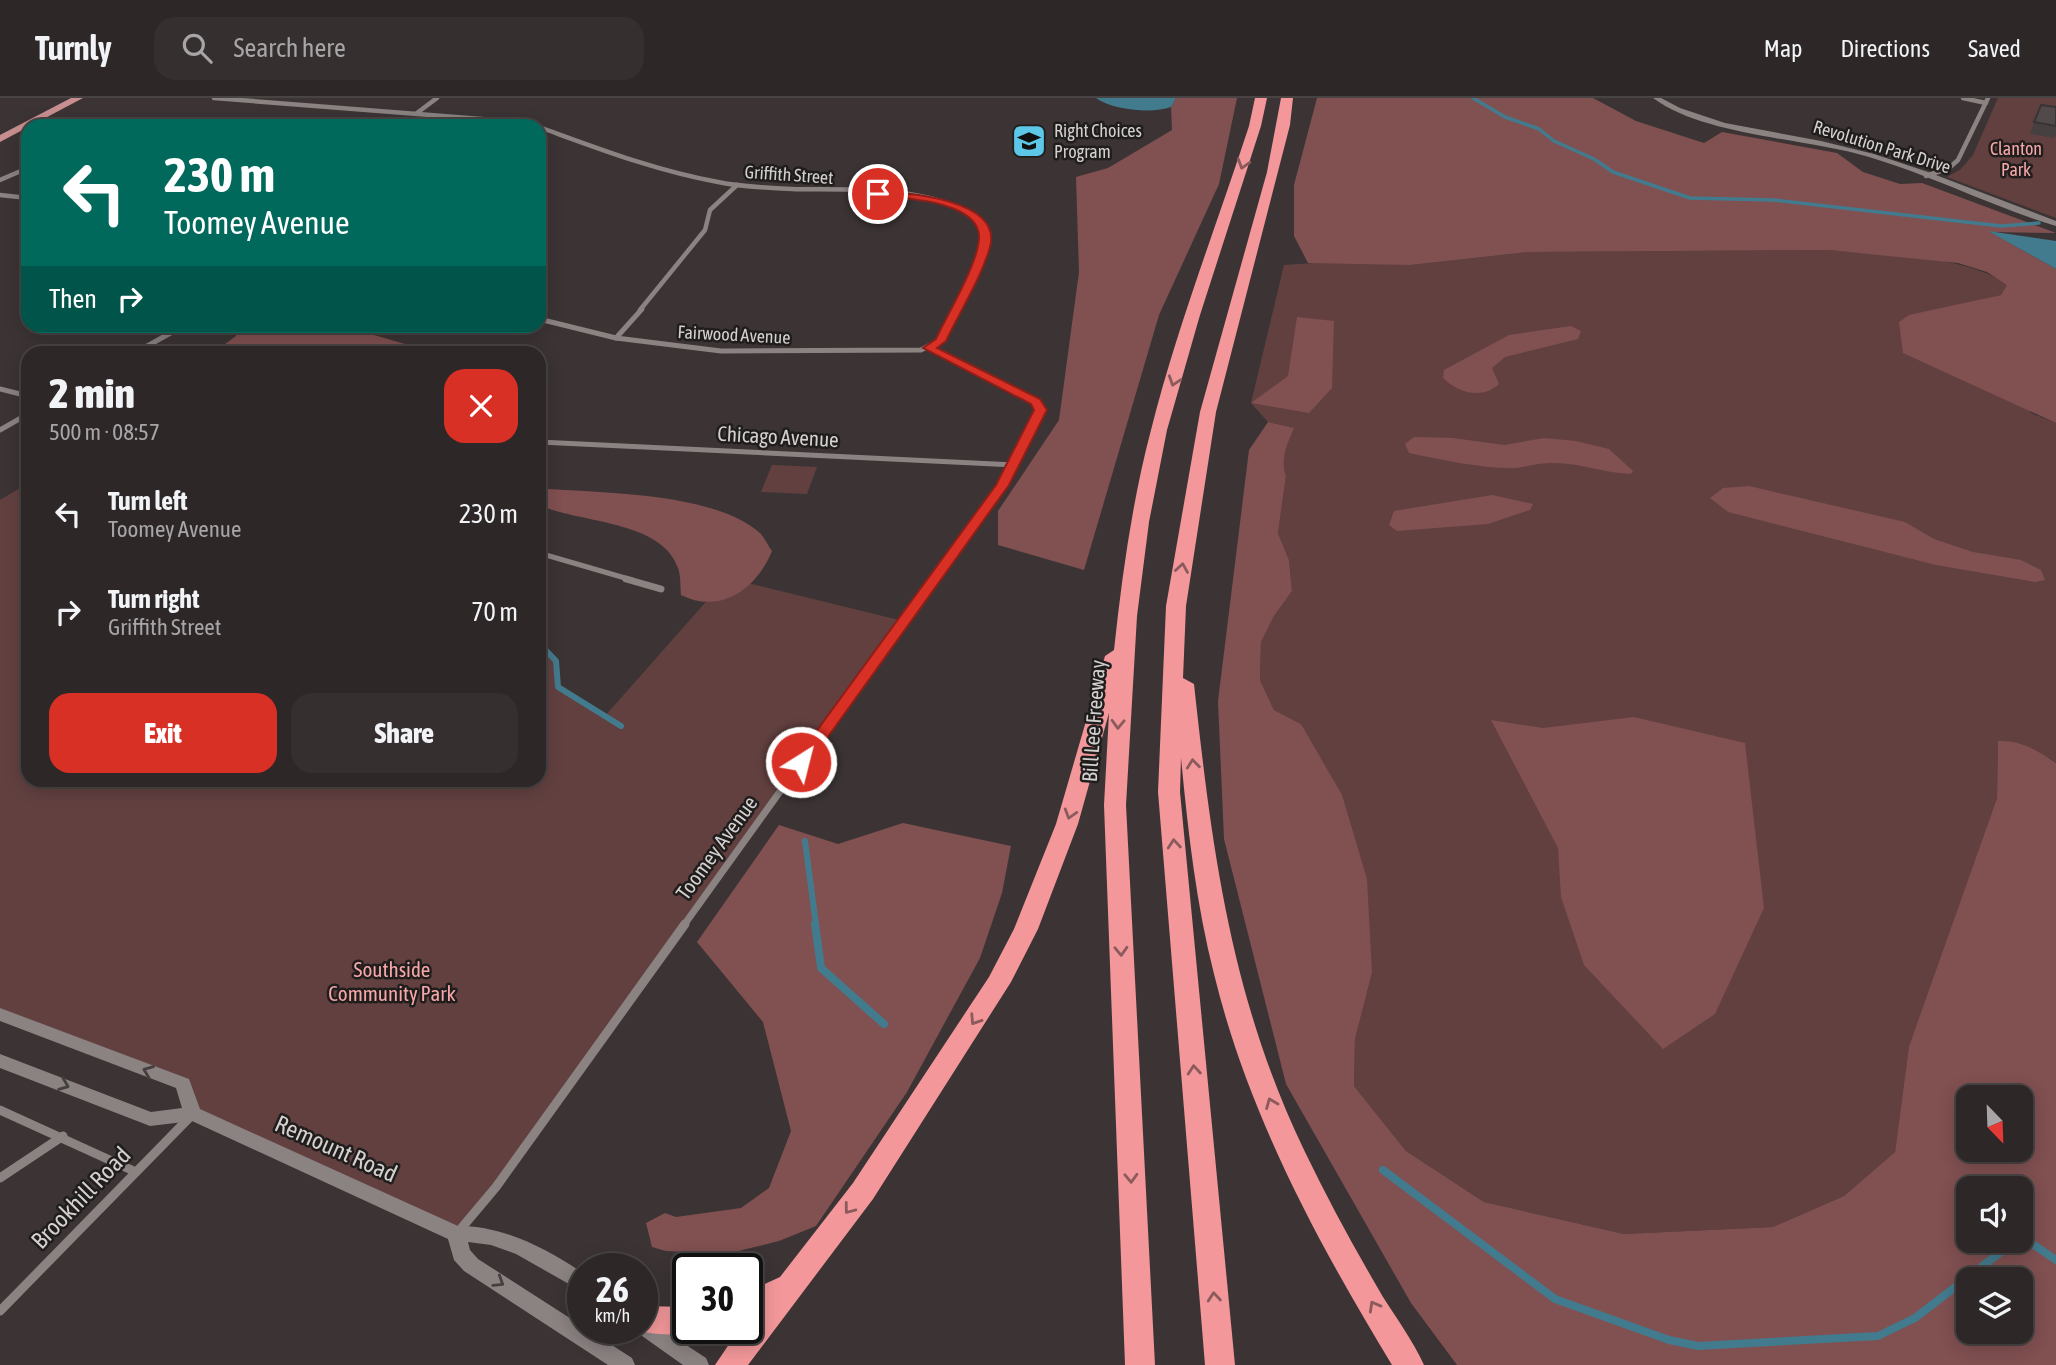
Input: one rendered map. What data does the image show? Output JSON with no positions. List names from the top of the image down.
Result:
{
  "streets": {
    "highway": ["Bill Lee Freeway"],
    "main road": ["Remount Road"],
    "street": [
      "Revolution Park Drive",
      "Griffith Street",
      "Fairwood Avenue",
      "Chicago Avenue",
      "Toomey Avenue",
      "Brookhill Road"
    ]
  },
  "crossings": [
    ["Griffith Street", "Fairwood Avenue"],
    ["Griffith Street", "Toomey Avenue"],
    ["Fairwood Avenue", "Toomey Avenue"],
    ["Chicago Avenue", "Toomey Avenue"],
    ["Toomey Avenue", "Remount Road"],
    ["Remount Road", "Brookhill Road"]
  ],
  "parks": ["Clanton Park", "Southside Community Park"],
  "places": {
    "school or university": ["Right Choices Program"]
  },
  "north": "bottom right",
  "page": {
    "header": "Turnly",
    "search": "Search here",
    "nav": ["Map", "Directions", "Saved"],
    "turn": ["230 m", "Toomey Avenue"],
    "then": "Then",
    "heading": ["2 min", "500 m · 08:57"],
    "list": [
      {
        "name": "Turn left",
        "note": "Toomey Avenue",
        "value": "230 m"
      },
      {
        "name": "Turn right",
        "note": "Griffith Street",
        "value": "70 m"
      }
    ],
    "buttons": ["Exit", "Share"],
    "speed": "26 km/h",
    "limit": "30"
  }
}
